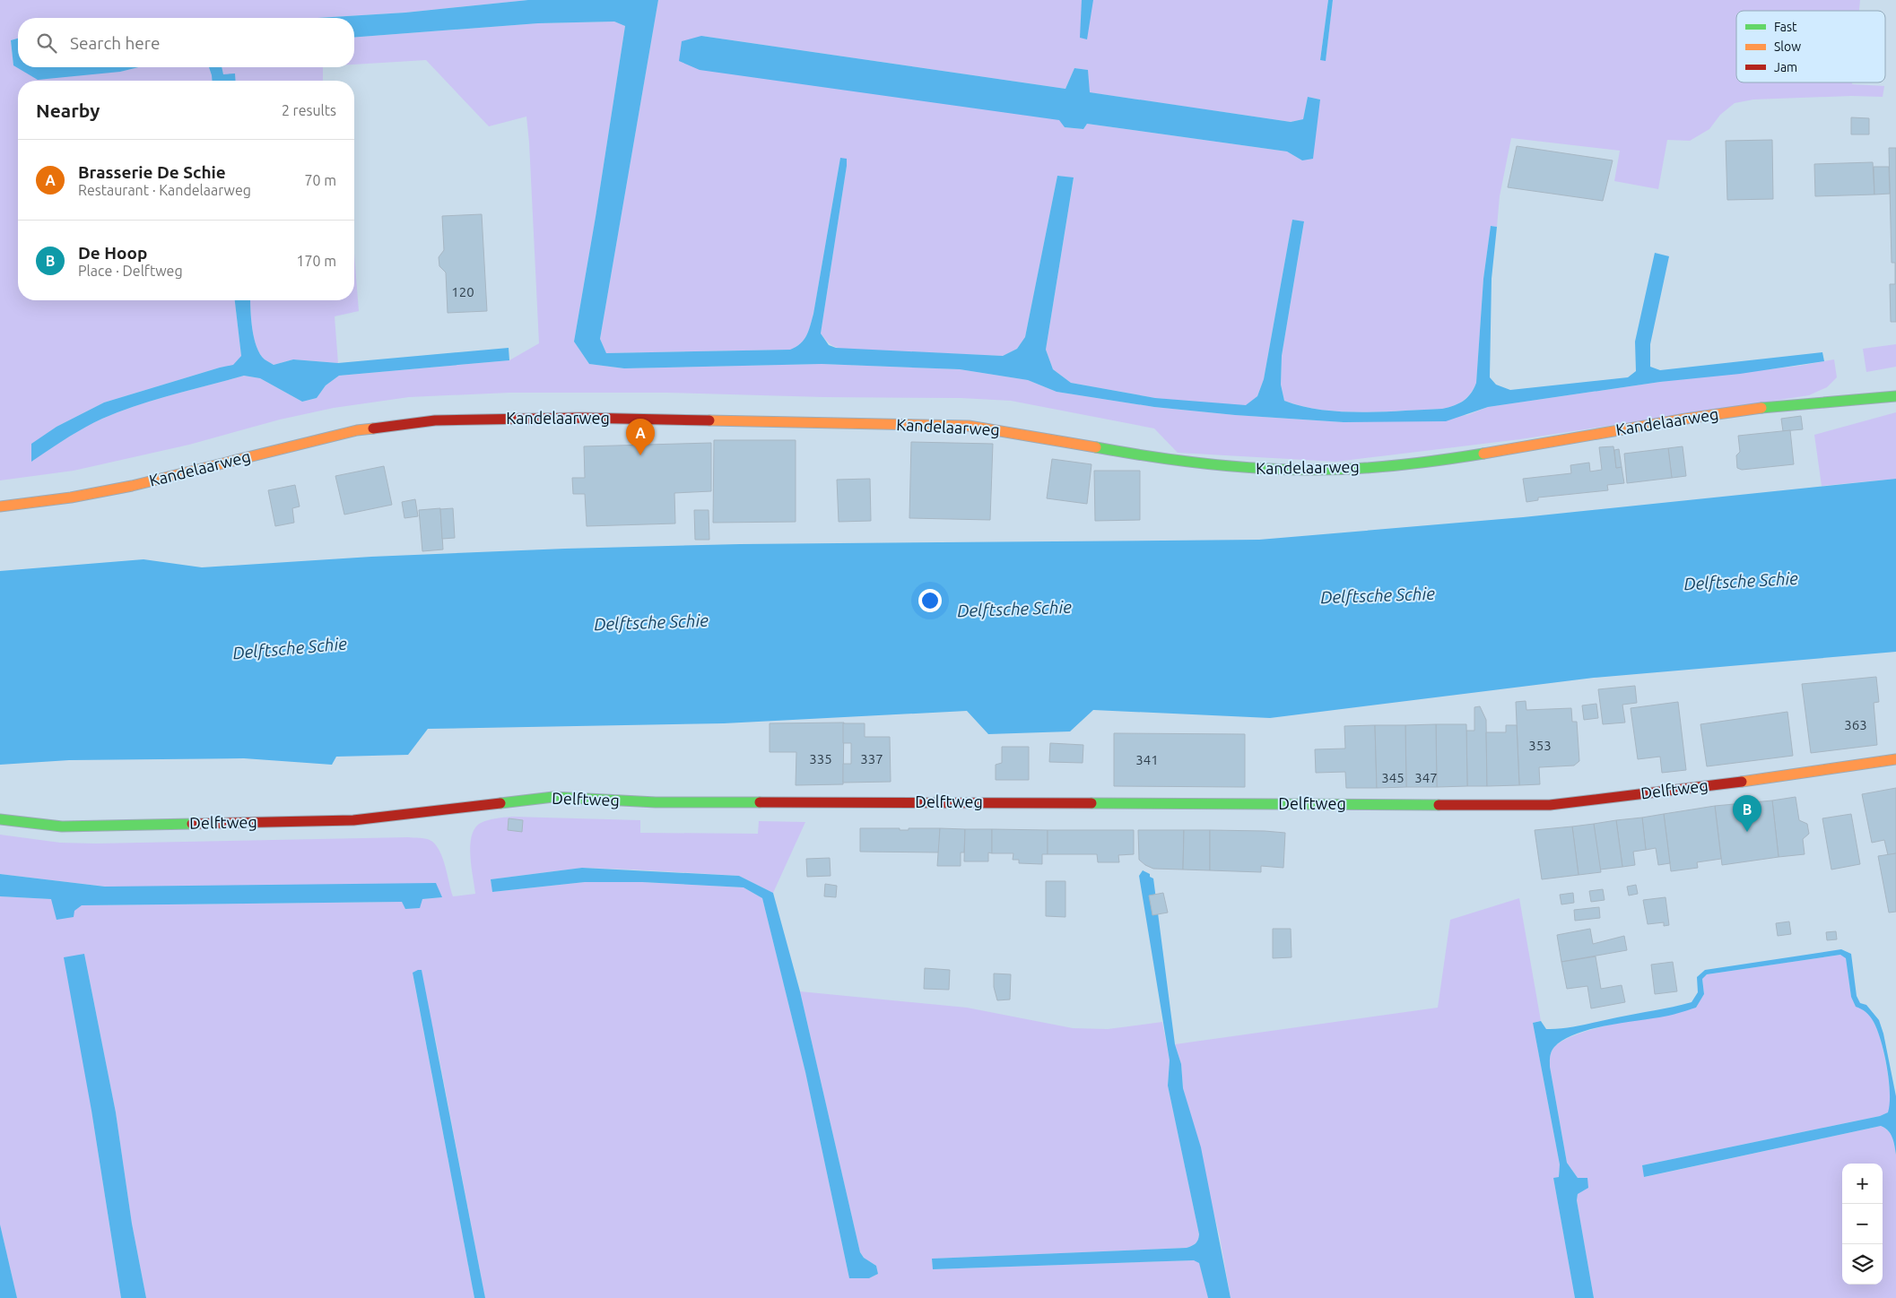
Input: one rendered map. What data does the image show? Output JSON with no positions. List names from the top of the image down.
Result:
{
  "streets": {
    "street": ["Kandelaarweg", "Delftweg"]
  },
  "water": ["Delftsche Schie"],
  "house_numbers": [
    "120",
    "363",
    "353",
    "335",
    "337",
    "341",
    "345",
    "347"
  ],
  "legend": ["Fast", "Slow", "Jam"],
  "page": {
    "search": "Search here",
    "heading": ["Nearby", "2 results"],
    "list": [
      {
        "mark": "A",
        "name": "Brasserie De Schie",
        "note": "Restaurant · Kandelaarweg",
        "value": "70 m"
      },
      {
        "mark": "B",
        "name": "De Hoop",
        "note": "Place · Delftweg",
        "value": "170 m"
      }
    ],
    "pins": ["A", "B"],
    "map_buttons": ["+", "−"]
  }
}
